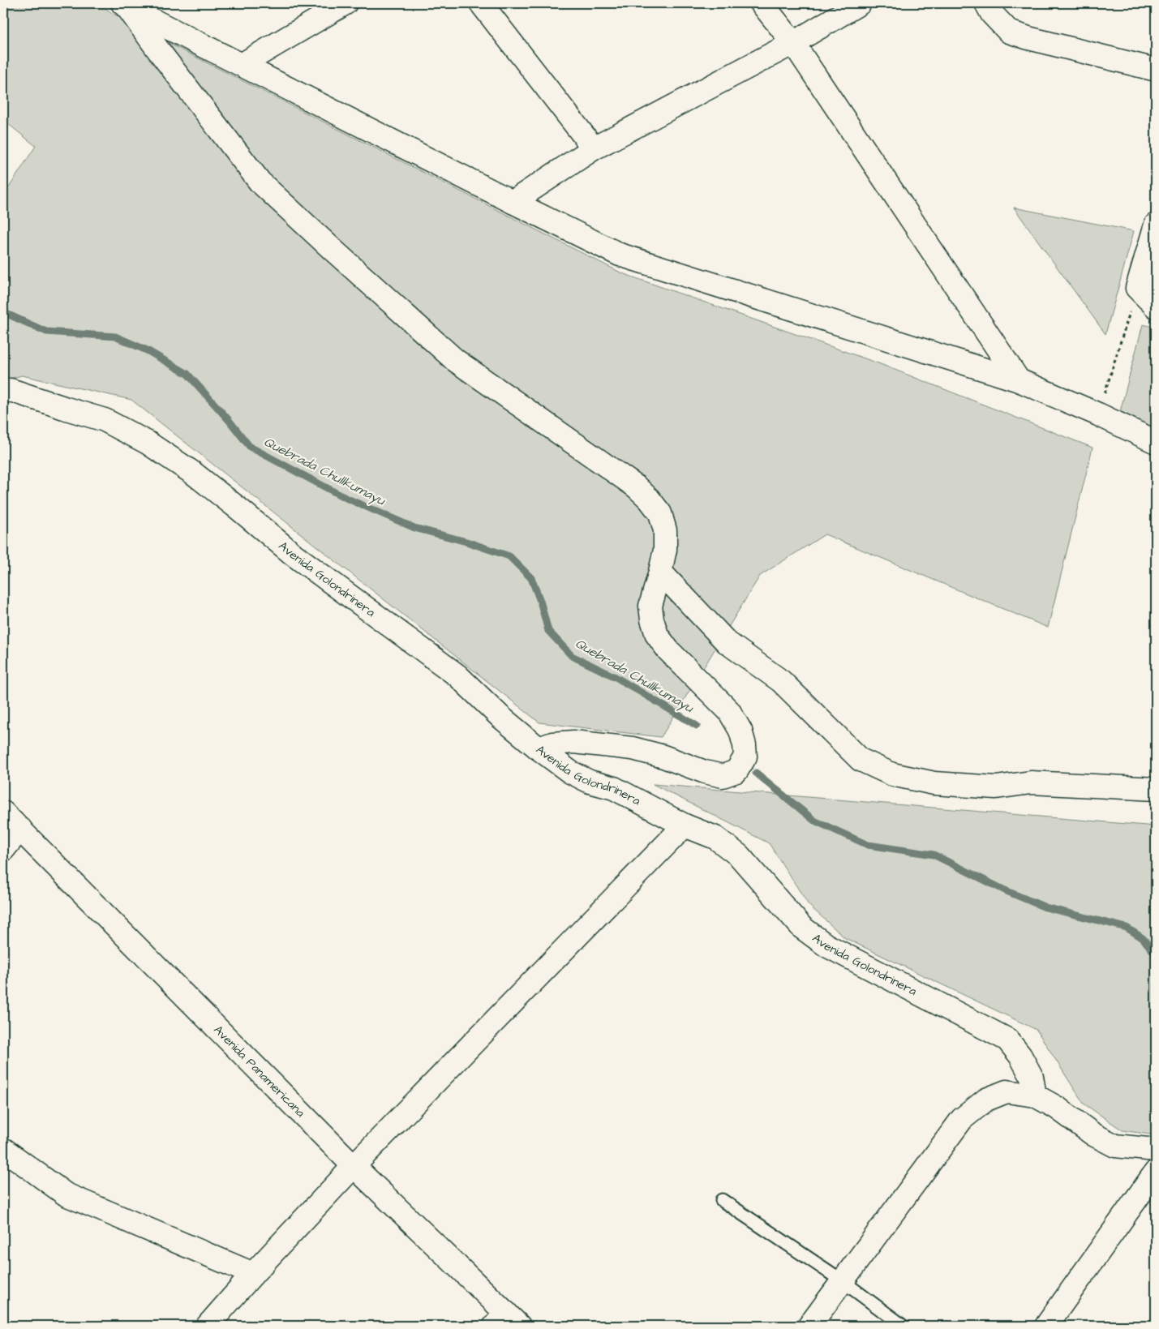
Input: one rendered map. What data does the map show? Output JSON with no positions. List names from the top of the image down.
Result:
{
  "streets": {
    "street": ["Avenida Golondrinera", "Avenida Panamericana"]
  },
  "water": ["Quebrada Chullkumayu"]
}
